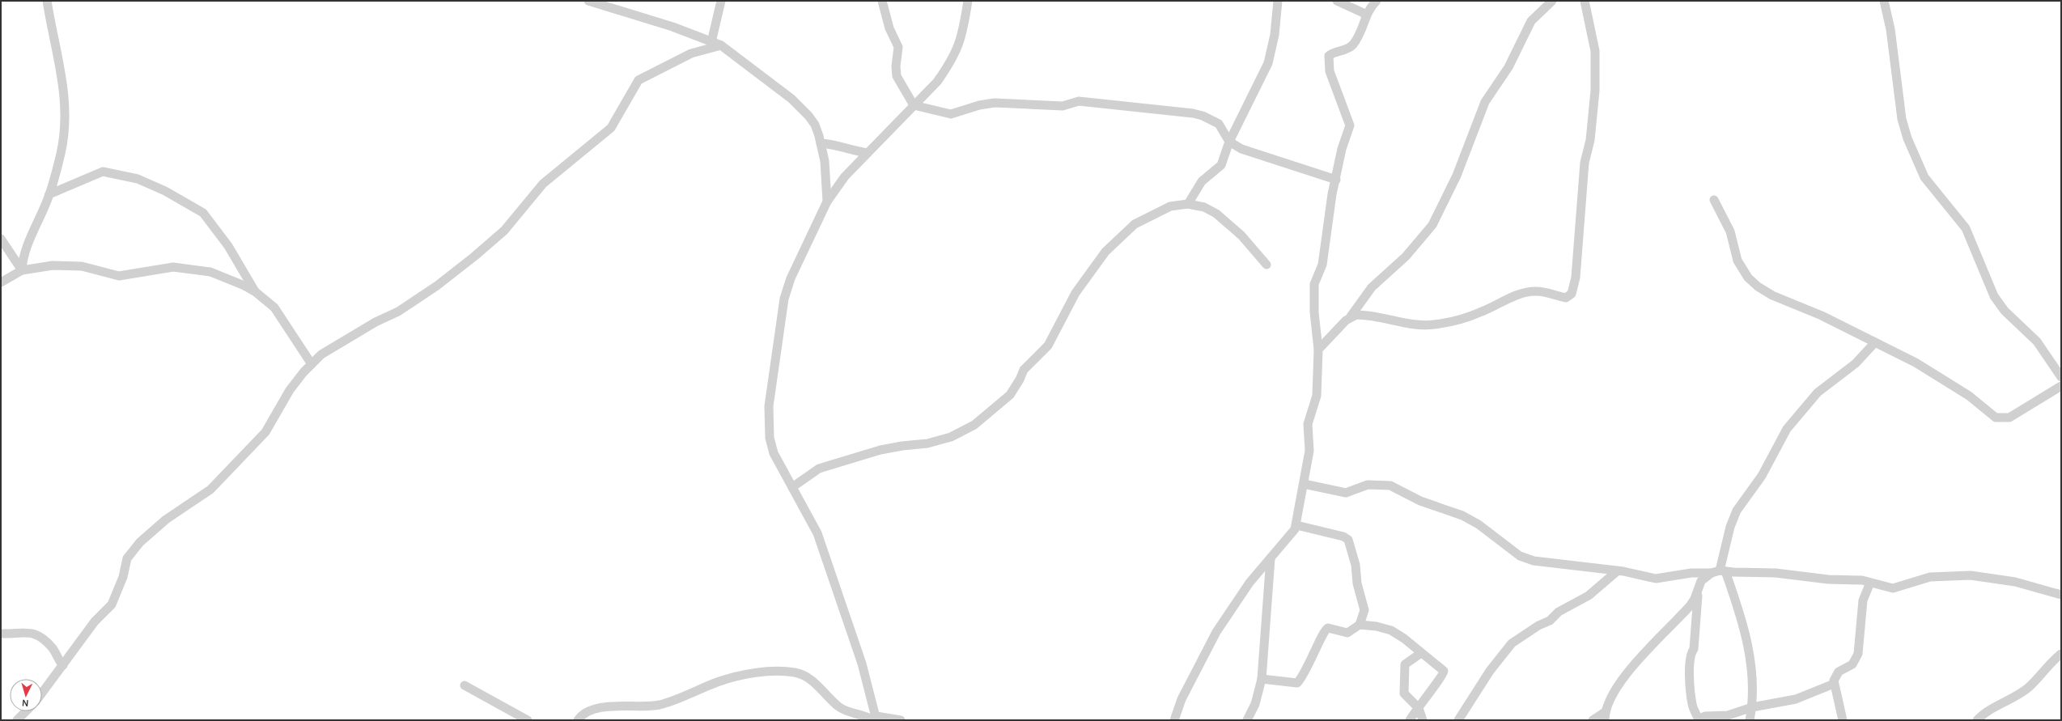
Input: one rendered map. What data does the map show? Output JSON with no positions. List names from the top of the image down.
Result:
{
  "north": "bottom"
}
